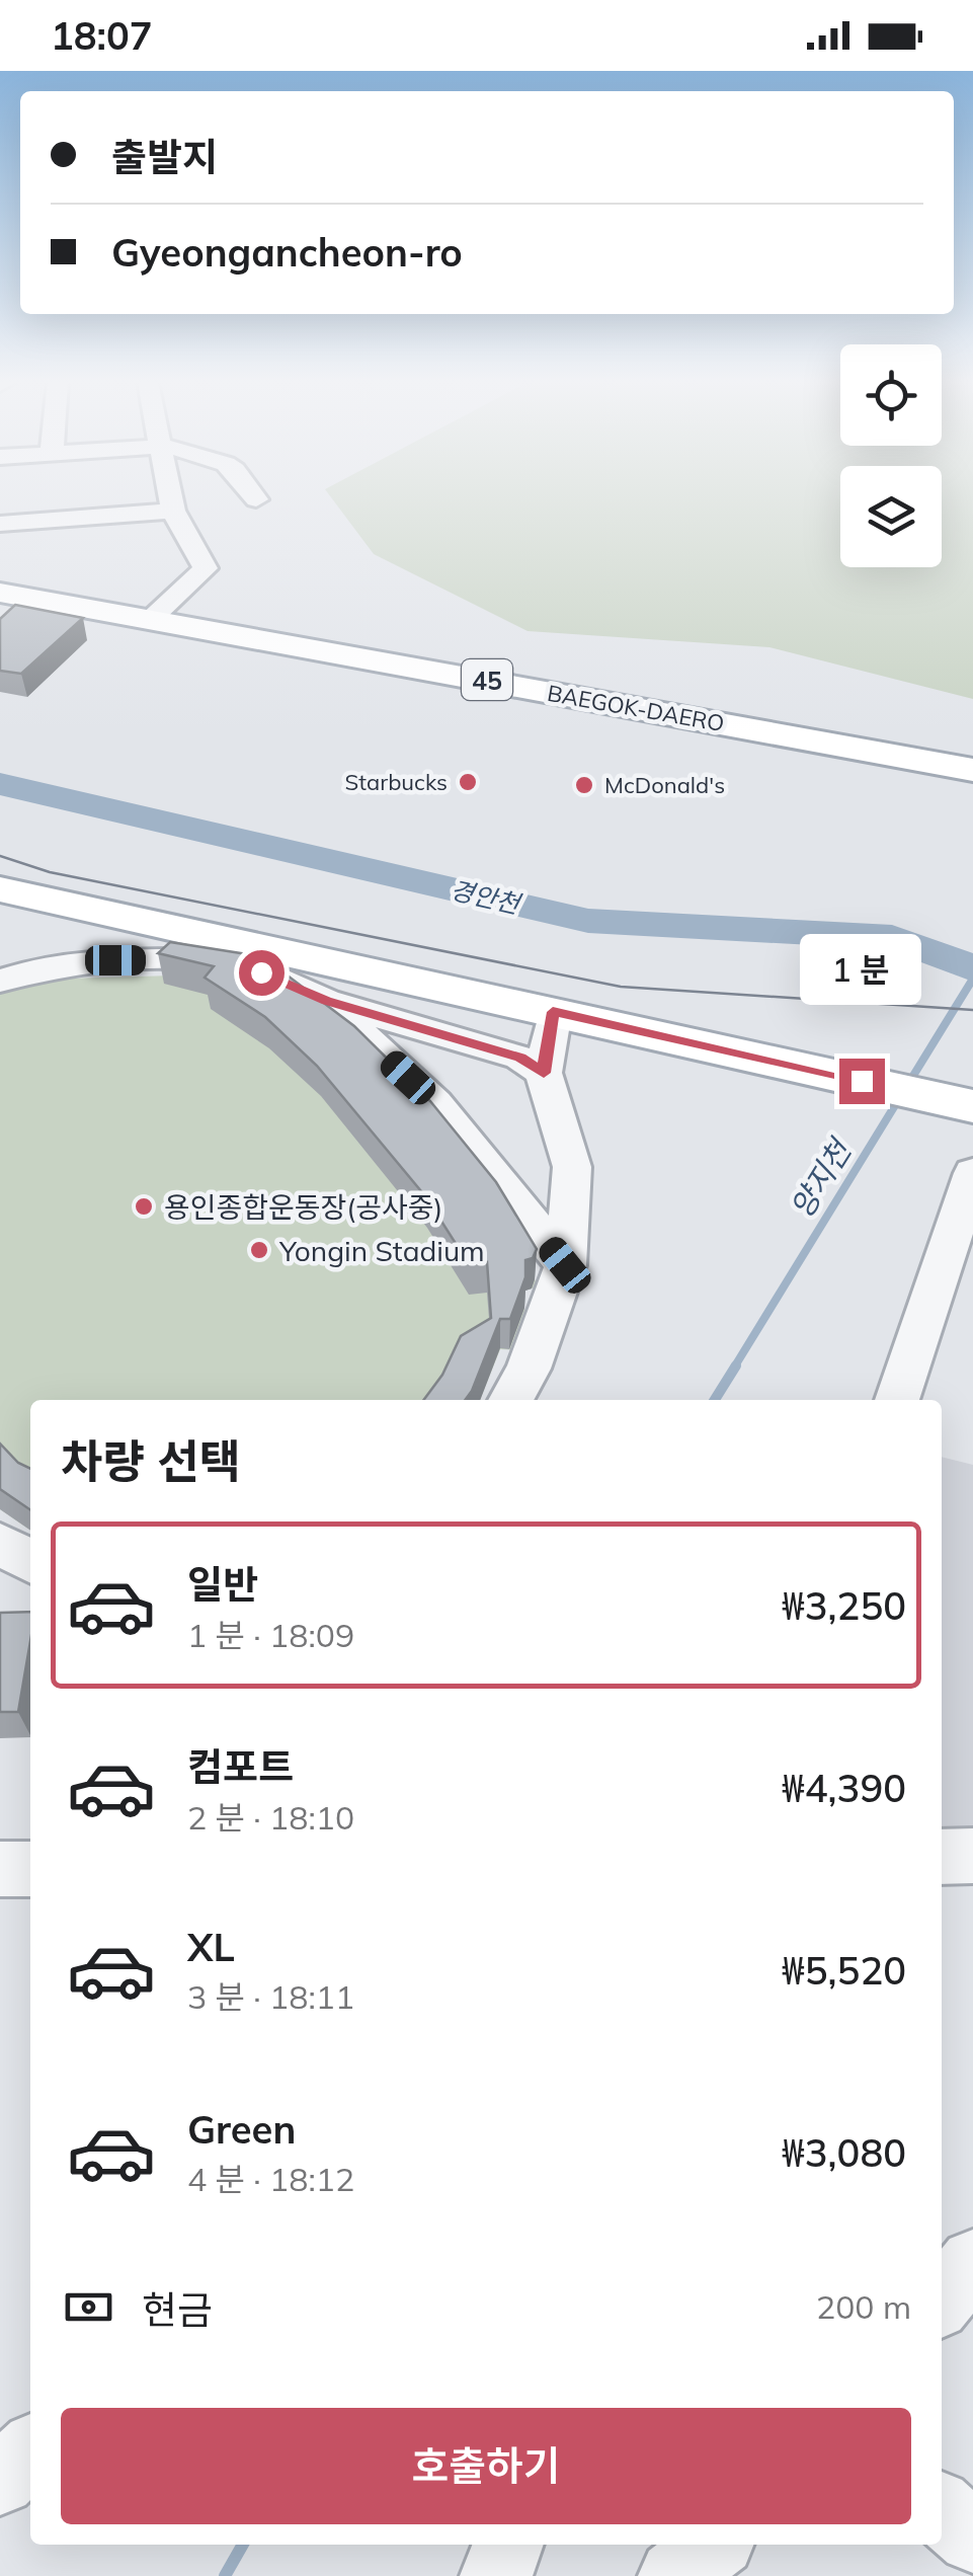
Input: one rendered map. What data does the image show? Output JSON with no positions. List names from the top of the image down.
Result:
{
  "streets": {
    "main road": ["45", "BAEGOK-DAERO"]
  },
  "water": ["경안천", "양지천"],
  "places": [
    "Starbucks",
    "McDonald's",
    "용인종합운동장(공사중)",
    "Yongin Stadium"
  ],
  "page": {
    "status": "18:07",
    "banner": ["출발지", "Gyeongancheon-ro"],
    "bubble": "1 분",
    "heading": "차량 선택",
    "list": [
      {
        "name": "일반",
        "note": "1 분 · 18:09",
        "value": "₩3,250"
      },
      {
        "name": "컴포트",
        "note": "2 분 · 18:10",
        "value": "₩4,390"
      },
      {
        "name": "XL",
        "note": "3 분 · 18:11",
        "value": "₩5,520"
      },
      {
        "name": "Green",
        "note": "4 분 · 18:12",
        "value": "₩3,080"
      }
    ],
    "pay": ["현금", "200 m"],
    "buttons": "호출하기"
  }
}
